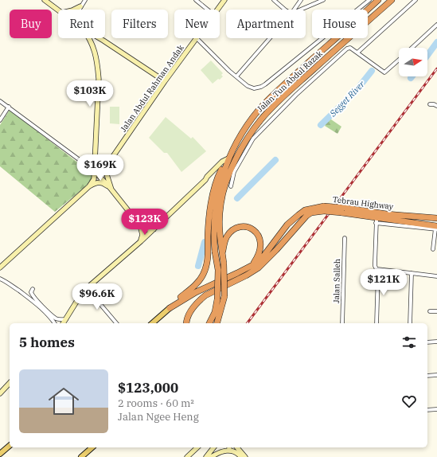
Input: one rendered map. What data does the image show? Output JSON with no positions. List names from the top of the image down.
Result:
{
  "streets": {
    "highway": ["Jalan Tun Abdul Razak", "Tebrau Highway"],
    "street": ["Jalan Abdul Rahman Andak", "Jalan Salleh"]
  },
  "water": ["Segget River"],
  "north": "right",
  "page": {
    "chip": [
      "Buy",
      "Rent",
      "Filters",
      "New",
      "Apartment",
      "House"
    ],
    "price": [
      "$103K",
      "$169K",
      "$123K",
      "$121K",
      "$96.6K"
    ],
    "heading": "5 homes",
    "list": [
      {
        "name": "$123,000",
        "note": "2 rooms · 60 m² · Jalan Ngee Heng"
      }
    ]
  }
}
